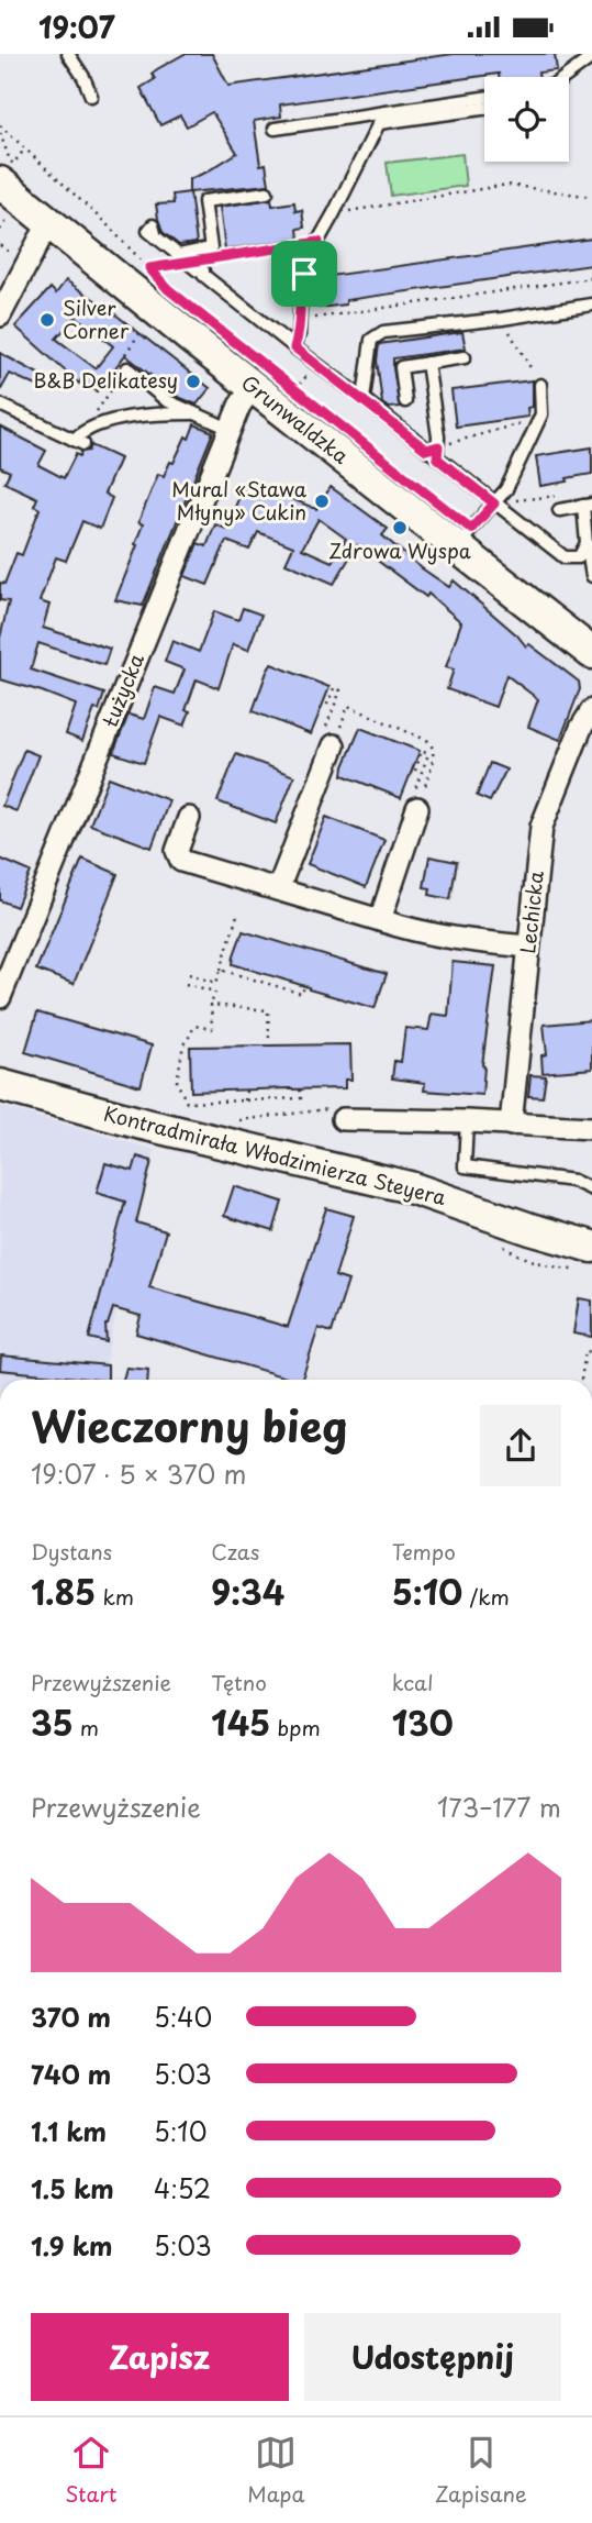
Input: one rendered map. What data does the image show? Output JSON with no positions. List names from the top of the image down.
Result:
{
  "streets": {
    "street": [
      "Grunwaldzka",
      "Łużycka",
      "Lechicka",
      "Kontradmirała Włodzimierza Steyera"
    ]
  },
  "crossings": [
    ["Grunwaldzka", "Łużycka"]
  ],
  "places": [
    "Silver Corner",
    "B&B Delikatesy",
    "Mural «Stawa Młyny» Cukin",
    "Zdrowa Wyspa"
  ],
  "page": {
    "status": "19:07",
    "heading": ["Wieczorny bieg", "19:07 · 5 × 370 m"],
    "stats": [
      ["Dystans", "1.85 km"],
      ["Czas", "9:34"],
      ["Tempo", "5:10 /km"],
      ["Przewyższenie", "35 m"],
      ["Tętno", "145 bpm"],
      ["kcal", "130"]
    ],
    "chart": ["Przewyższenie", "173–177 m"],
    "list": [
      {
        "name": "370 m",
        "note": "5:40"
      },
      {
        "name": "740 m",
        "note": "5:03"
      },
      {
        "name": "1.1 km",
        "note": "5:10"
      },
      {
        "name": "1.5 km",
        "note": "4:52"
      },
      {
        "name": "1.9 km",
        "note": "5:03"
      }
    ],
    "buttons": ["Zapisz", "Udostępnij"],
    "tabs": ["Start", "Mapa", "Zapisane"]
  }
}
